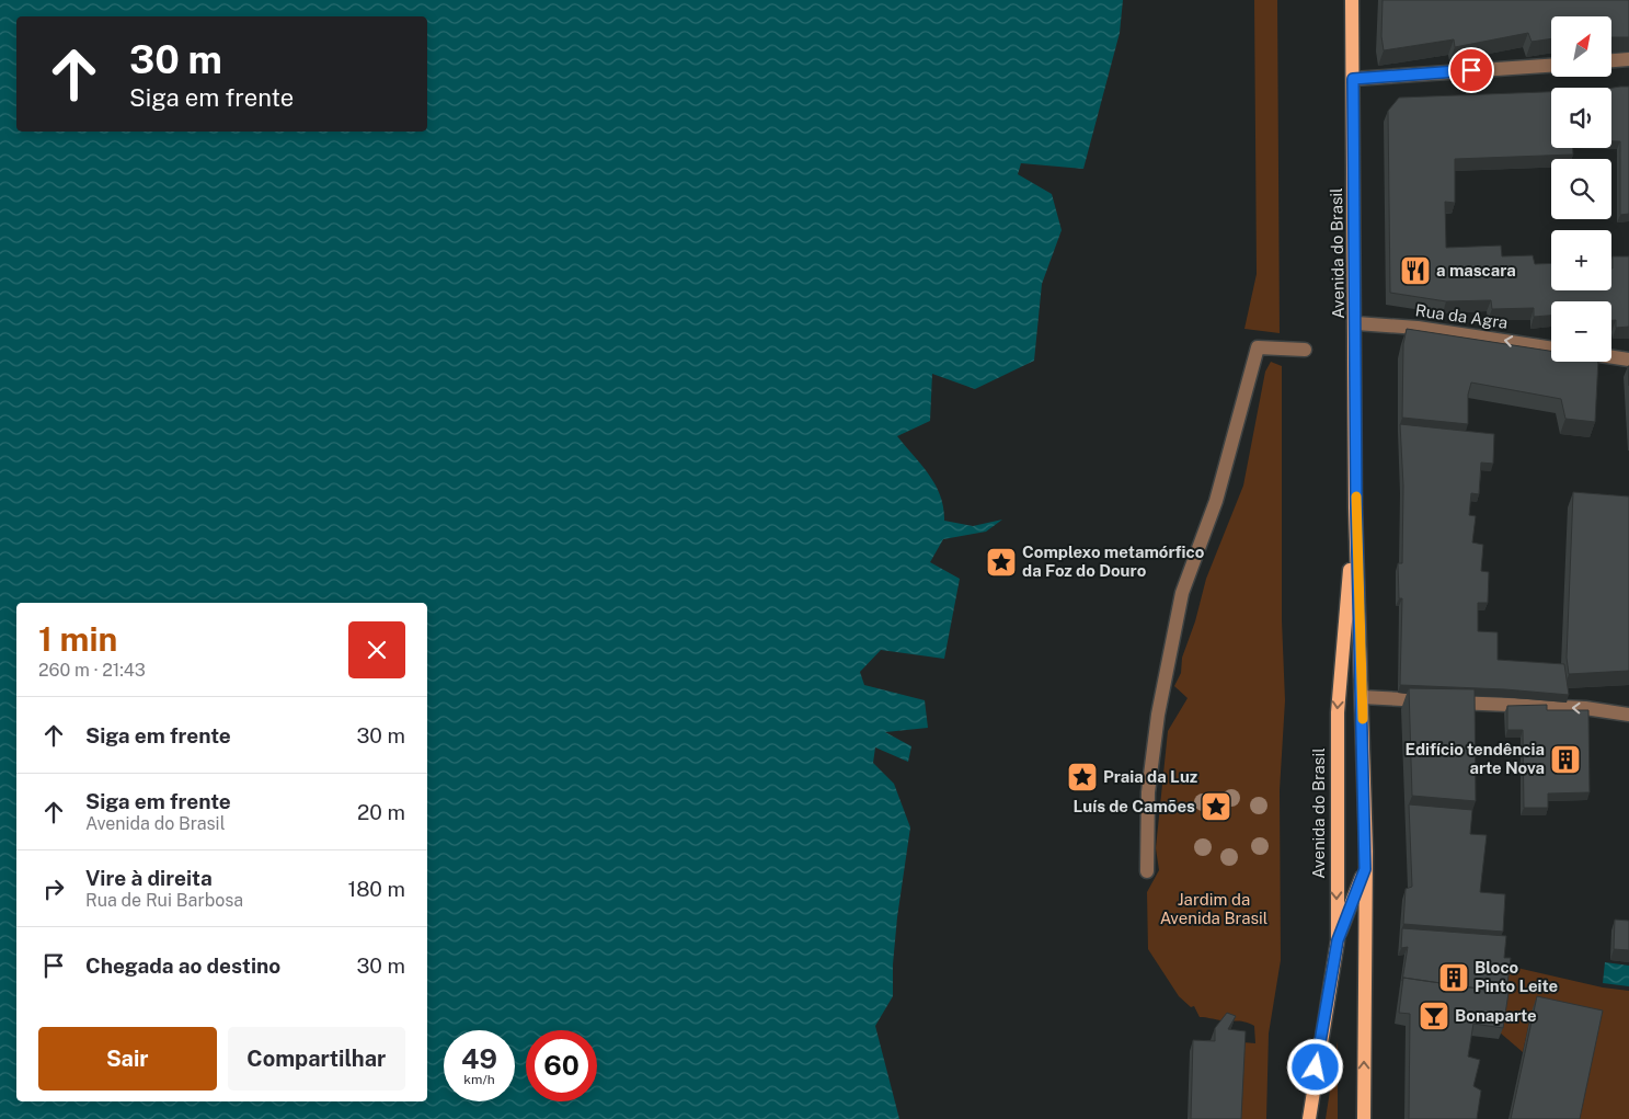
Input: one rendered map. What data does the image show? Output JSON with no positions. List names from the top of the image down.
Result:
{
  "streets": {
    "main road": ["Avenida do Brasil"],
    "street": ["Rua da Agra"]
  },
  "crossings": [
    ["Avenida do Brasil", "Rua da Agra"]
  ],
  "one_way": ["Rua da Agra"],
  "parks": ["Jardim da Avenida Brasil"],
  "places": {
    "restaurant": ["a mascara"],
    "place": ["Complexo metamórfico da Foz do Douro", "Praia da Luz", "Luís de Camões"],
    "building": ["Edifício tendência arte Nova", "Bloco Pinto Leite"],
    "bar": ["Bonaparte"]
  },
  "north": "top right",
  "page": {
    "map_buttons": ["+", "−"],
    "turn": ["30 m", "Siga em frente"],
    "heading": ["1 min", "260 m · 21:43"],
    "list": [
      {
        "name": "Siga em frente",
        "value": "30 m"
      },
      {
        "name": "Siga em frente",
        "note": "Avenida do Brasil",
        "value": "20 m"
      },
      {
        "name": "Vire à direita",
        "note": "Rua de Rui Barbosa",
        "value": "180 m"
      },
      {
        "name": "Chegada ao destino",
        "value": "30 m"
      }
    ],
    "buttons": ["Sair", "Compartilhar"],
    "speed": "49 km/h",
    "limit": "60"
  }
}
